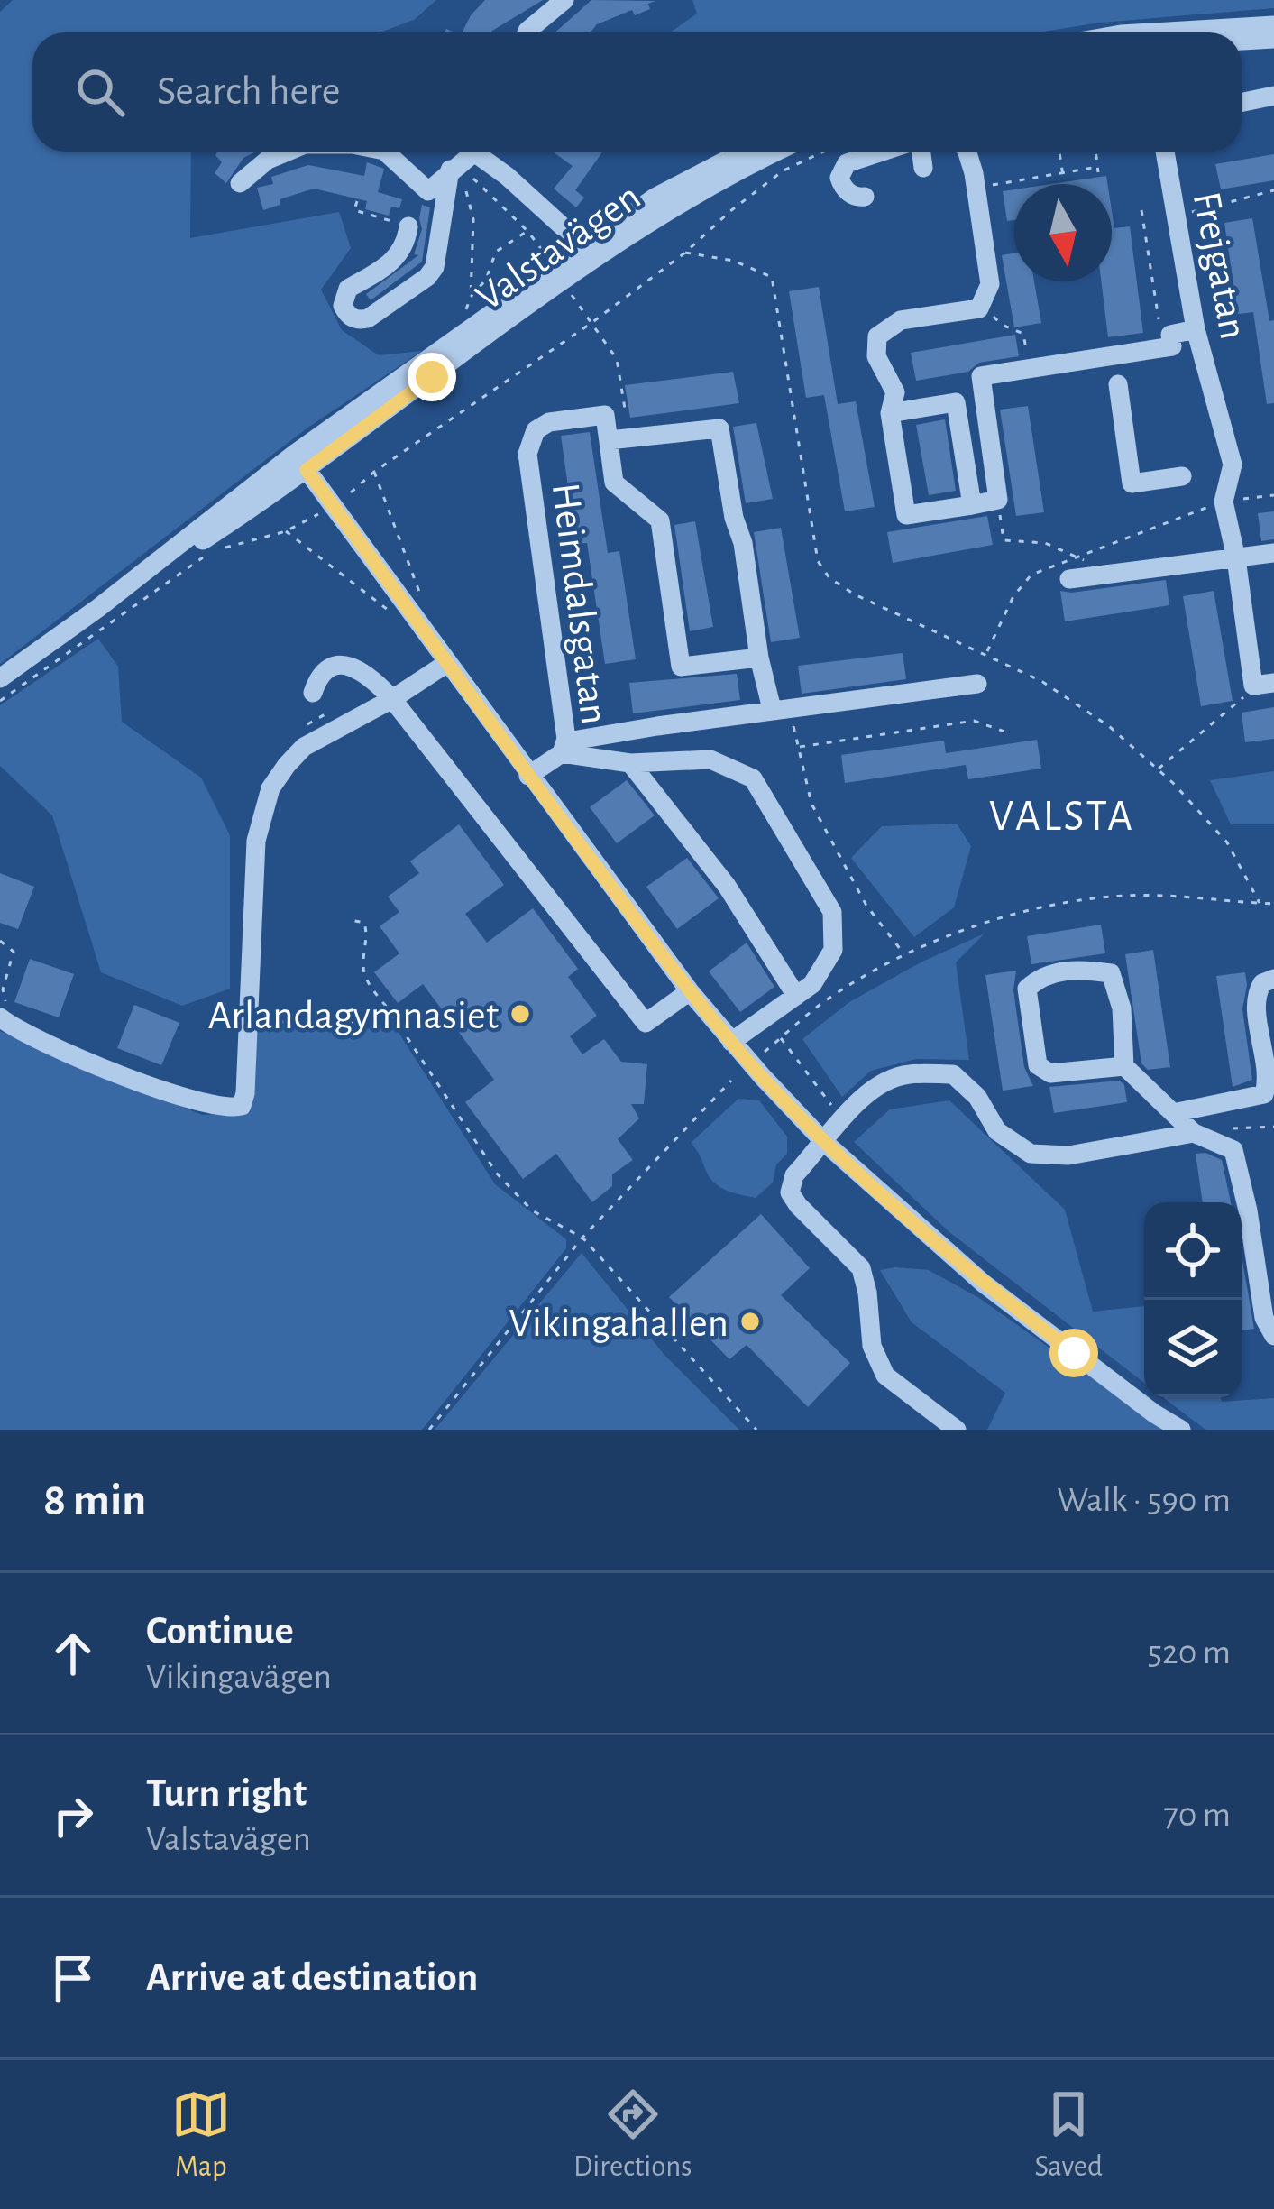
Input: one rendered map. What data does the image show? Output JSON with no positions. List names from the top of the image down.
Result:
{
  "streets": {
    "street": ["Valstavägen", "Frejgatan", "Heimdalsgatan"]
  },
  "districts": ["VALSTA"],
  "places": ["Arlandagymnasiet", "Vikingahallen"],
  "north": "bottom",
  "page": {
    "search": "Search here",
    "heading": ["8 min", "Walk · 590 m"],
    "list": [
      ["Continue", "Vikingavägen", "520 m"],
      ["Turn right", "Valstavägen", "70 m"],
      "Arrive at destination"
    ],
    "nav": ["Map", "Directions", "Saved"]
  }
}
